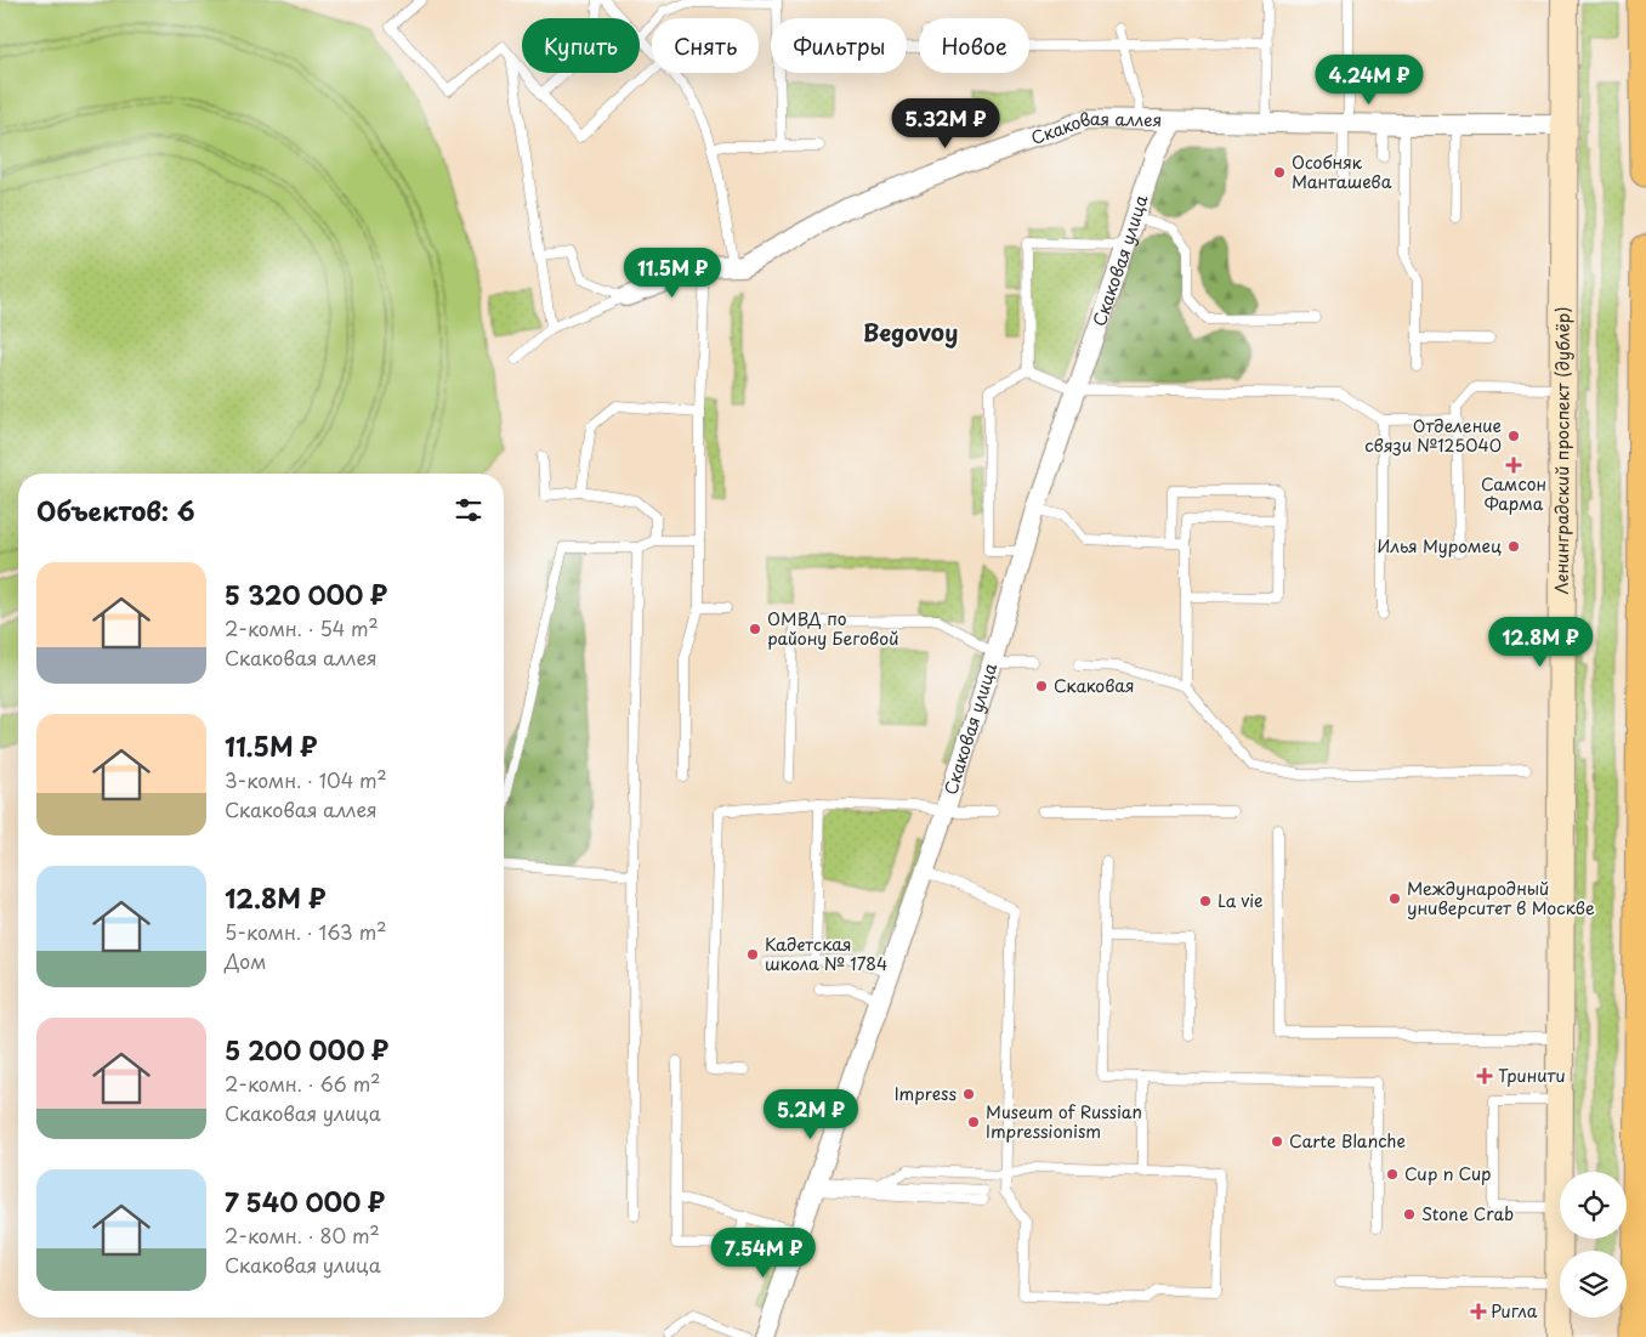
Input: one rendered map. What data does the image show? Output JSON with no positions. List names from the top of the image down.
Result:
{
  "streets": {
    "main road": ["Ленинградский проспект (дублёр)"],
    "street": ["Скаковая аллея", "Скаковая улица"]
  },
  "crossings": [
    ["Скаковая аллея", "Скаковая улица"],
    ["Скаковая аллея", "Ленинградский проспект (дублёр)"]
  ],
  "districts": ["Begovoy"],
  "places": {
    "other": [
      "Особняк Манташева",
      "Отделение связи №125040",
      "Илья Муромец",
      "ОМВД по району Беговой",
      "Скаковая",
      "Международный университет в Москве",
      "La vie",
      "Кадетская школа № 1784",
      "Impress",
      "Museum of Russian Impressionism",
      "Carte Blanche",
      "Cup n Cup",
      "Stone Crab"
    ],
    "health": ["Самсон Фарма", "Тринити", "Ригла"]
  },
  "page": {
    "chip": [
      "Купить",
      "Снять",
      "Фильтры",
      "Новое"
    ],
    "price": [
      "4.24M ₽",
      "5.32M ₽",
      "11.5M ₽",
      "12.8M ₽",
      "5.2M ₽",
      "7.54M ₽"
    ],
    "heading": "Объектов: 6",
    "list": [
      {
        "name": "5 320 000 ₽",
        "note": "2-комн. · 54 m² · Скаковая аллея"
      },
      {
        "name": "11.5M ₽",
        "note": "3-комн. · 104 m² · Скаковая аллея"
      },
      {
        "name": "12.8M ₽",
        "note": "5-комн. · 163 m² · Дом"
      },
      {
        "name": "5 200 000 ₽",
        "note": "2-комн. · 66 m² · Скаковая улица"
      },
      {
        "name": "7 540 000 ₽",
        "note": "2-комн. · 80 m² · Скаковая улица"
      }
    ]
  }
}
